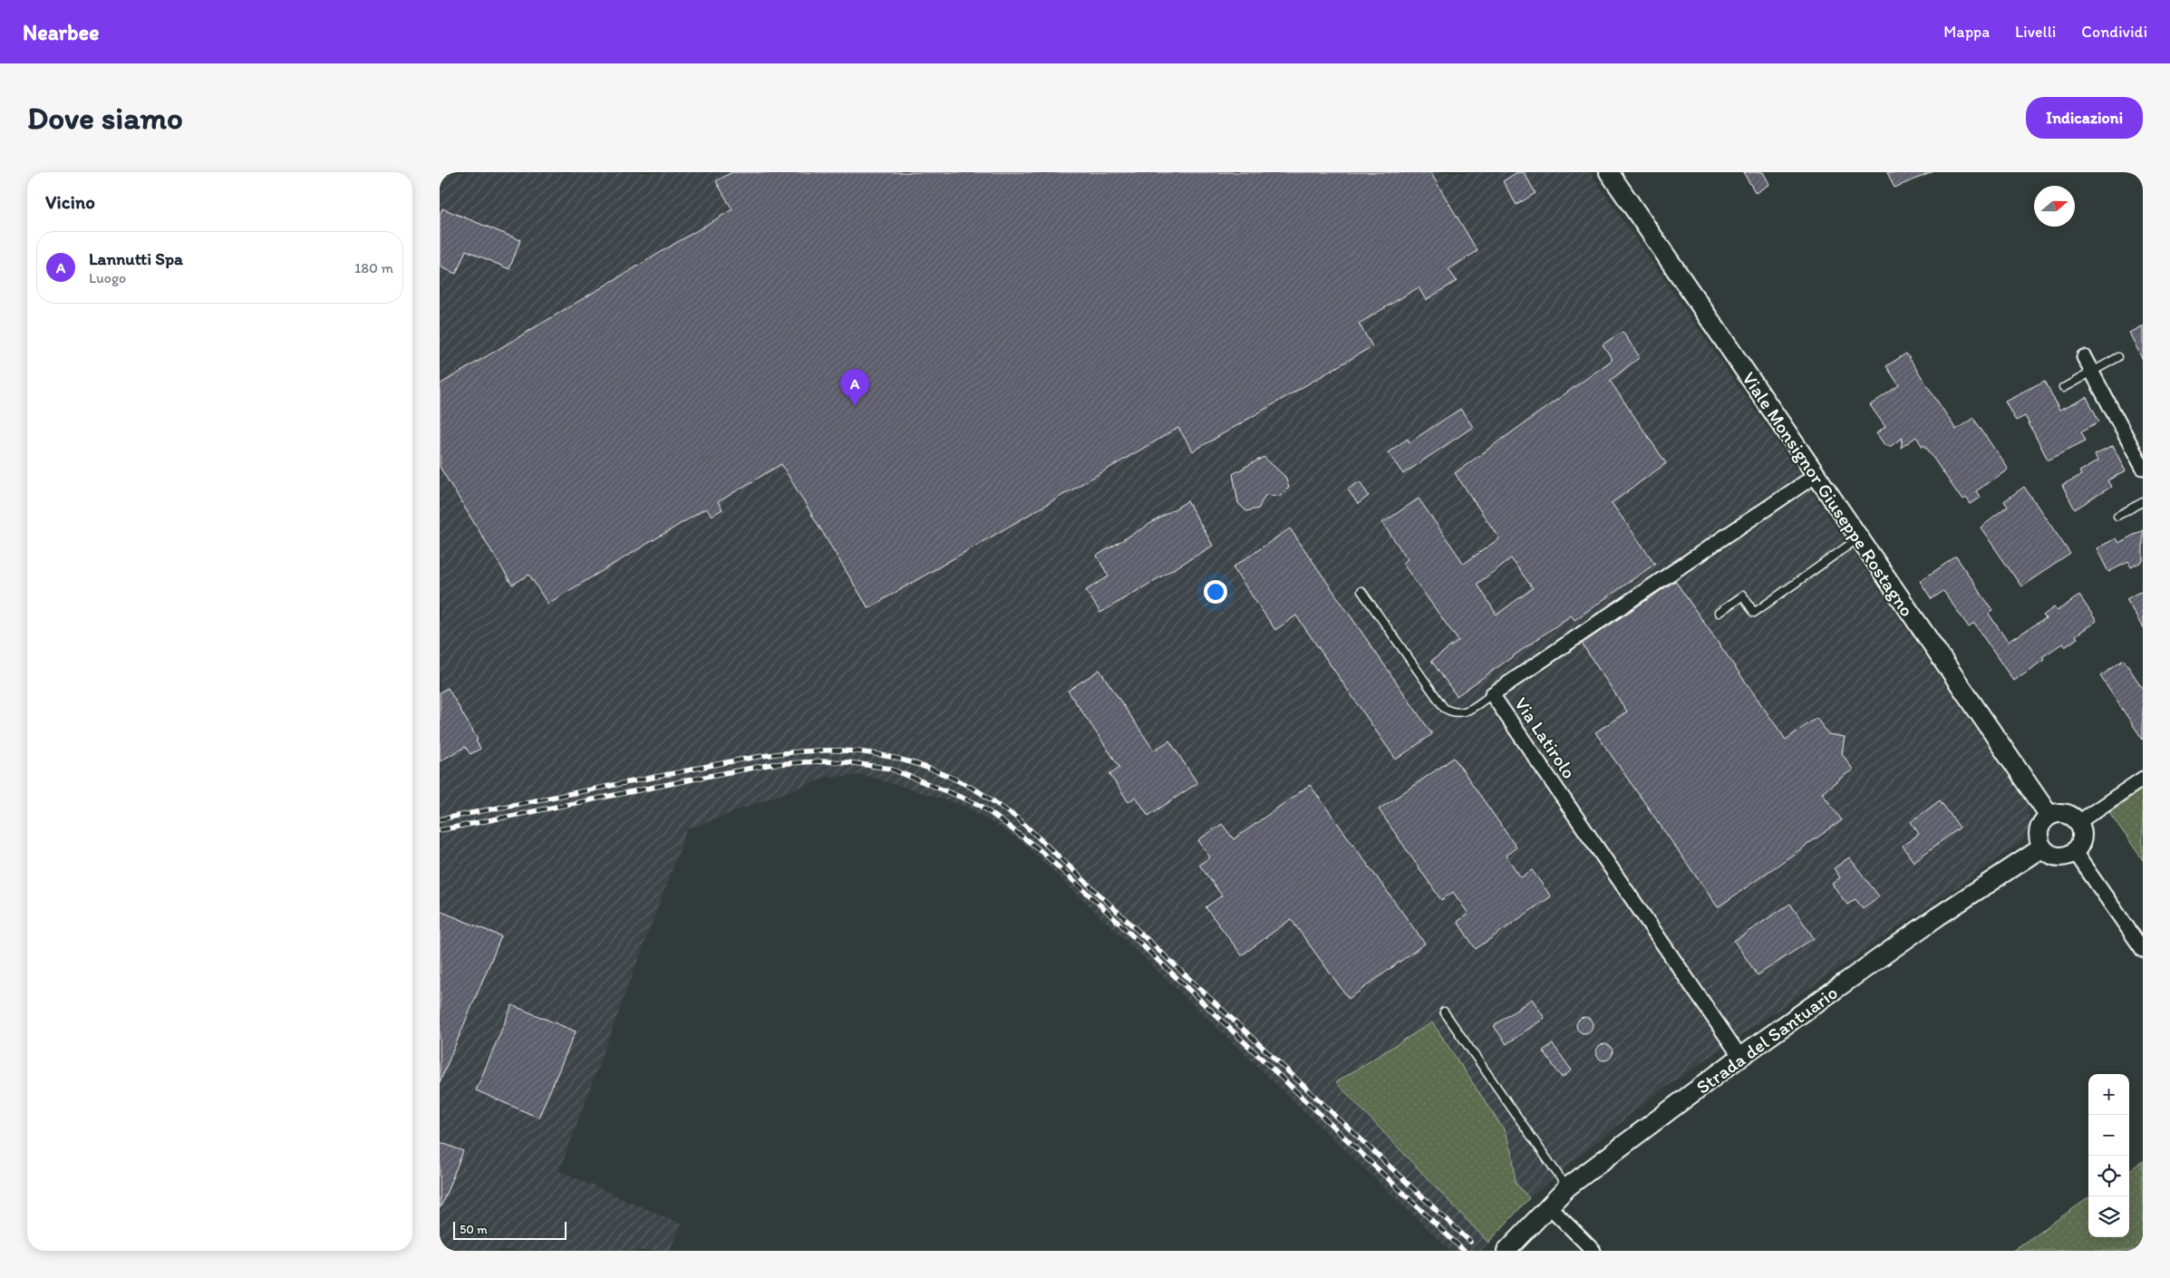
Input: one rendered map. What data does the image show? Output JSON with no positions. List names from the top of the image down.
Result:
{
  "streets": {
    "street": ["Viale Monsignor Giuseppe Rostagno", "Via Latirolo", "Strada del Santuario"]
  },
  "crossings": [
    ["Viale Monsignor Giuseppe Rostagno", "Via Latirolo"],
    ["Viale Monsignor Giuseppe Rostagno", "Strada del Santuario"],
    ["Via Latirolo", "Strada del Santuario"]
  ],
  "scale_bar": "50 m",
  "north": "right",
  "page": {
    "header": "Nearbee",
    "nav": ["Mappa", "Livelli", "Condividi"],
    "buttons": "Indicazioni",
    "title": "Dove siamo",
    "heading": "Vicino",
    "list": [
      {
        "mark": "A",
        "name": "Lannutti Spa",
        "note": "Luogo",
        "value": "180 m"
      }
    ],
    "pins": "A",
    "map_buttons": ["+", "−"],
    "scale": "50 m"
  }
}
